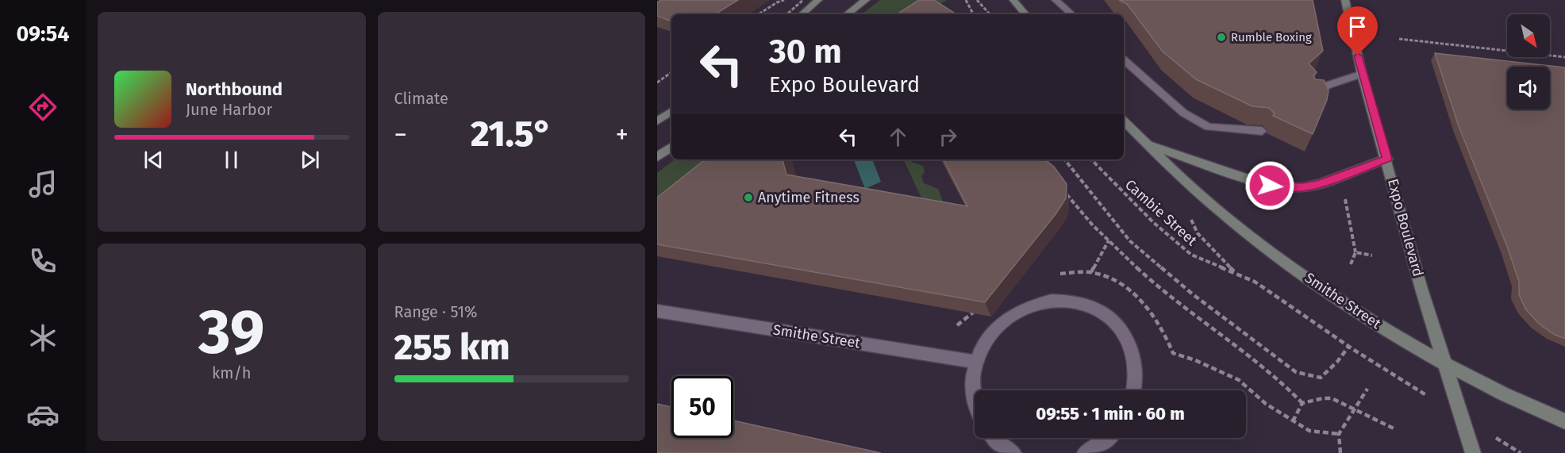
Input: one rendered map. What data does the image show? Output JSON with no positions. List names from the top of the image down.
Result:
{
  "streets": {
    "main road": ["Expo Boulevard", "Smithe Street"],
    "path": ["Cambie Street"]
  },
  "crossings": [
    ["Expo Boulevard", "Smithe Street"]
  ],
  "places": ["Rumble Boxing", "Anytime Fitness"],
  "north": "bottom right",
  "page": {
    "tabs": "09:54",
    "tile": [
      "Climate",
      ["39", "km/h"],
      ["Range · 51%", "255 km"]
    ],
    "turn": ["30 m", "Expo Boulevard"],
    "song": ["Northbound", "June Harbor"],
    "heat": ["−", "21.5°", "+"],
    "limit": "50",
    "trip": "09:55 · 1 min · 60 m"
  }
}
